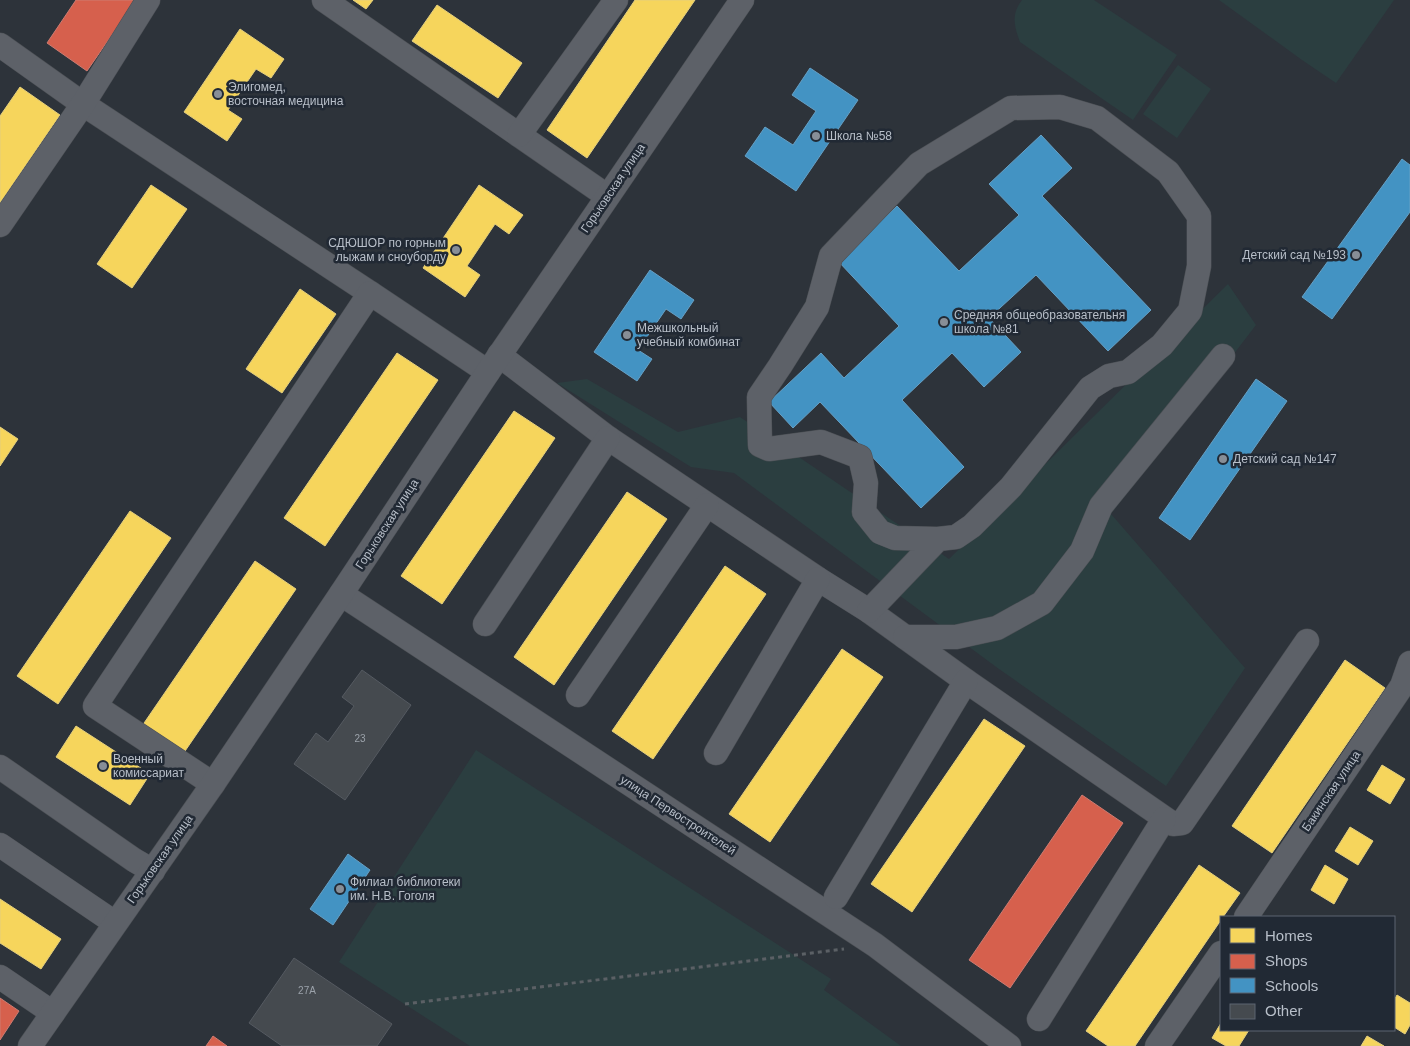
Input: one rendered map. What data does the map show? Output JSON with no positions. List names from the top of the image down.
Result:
{
  "streets": {
    "street": ["Горьковская улица", "Бакинская улица", "улица Первостроителей"]
  },
  "crossings": [
    ["Горьковская улица", "улица Первостроителей"]
  ],
  "places": [
    "Элигомед, восточная медицина",
    "Школа №58",
    "СДЮШОР по горным лыжам и сноуборду",
    "Детский сад №193",
    "Средняя общеобразовательня школа №81",
    "Межшкольный учебный комбинат",
    "Детский сад №147",
    "Военный комиссариат",
    "Филиал библиотеки им. Н.В. Гоголя"
  ],
  "house_numbers": ["23", "27А"],
  "legend": [
    "Homes",
    "Shops",
    "Schools",
    "Other"
  ]
}
